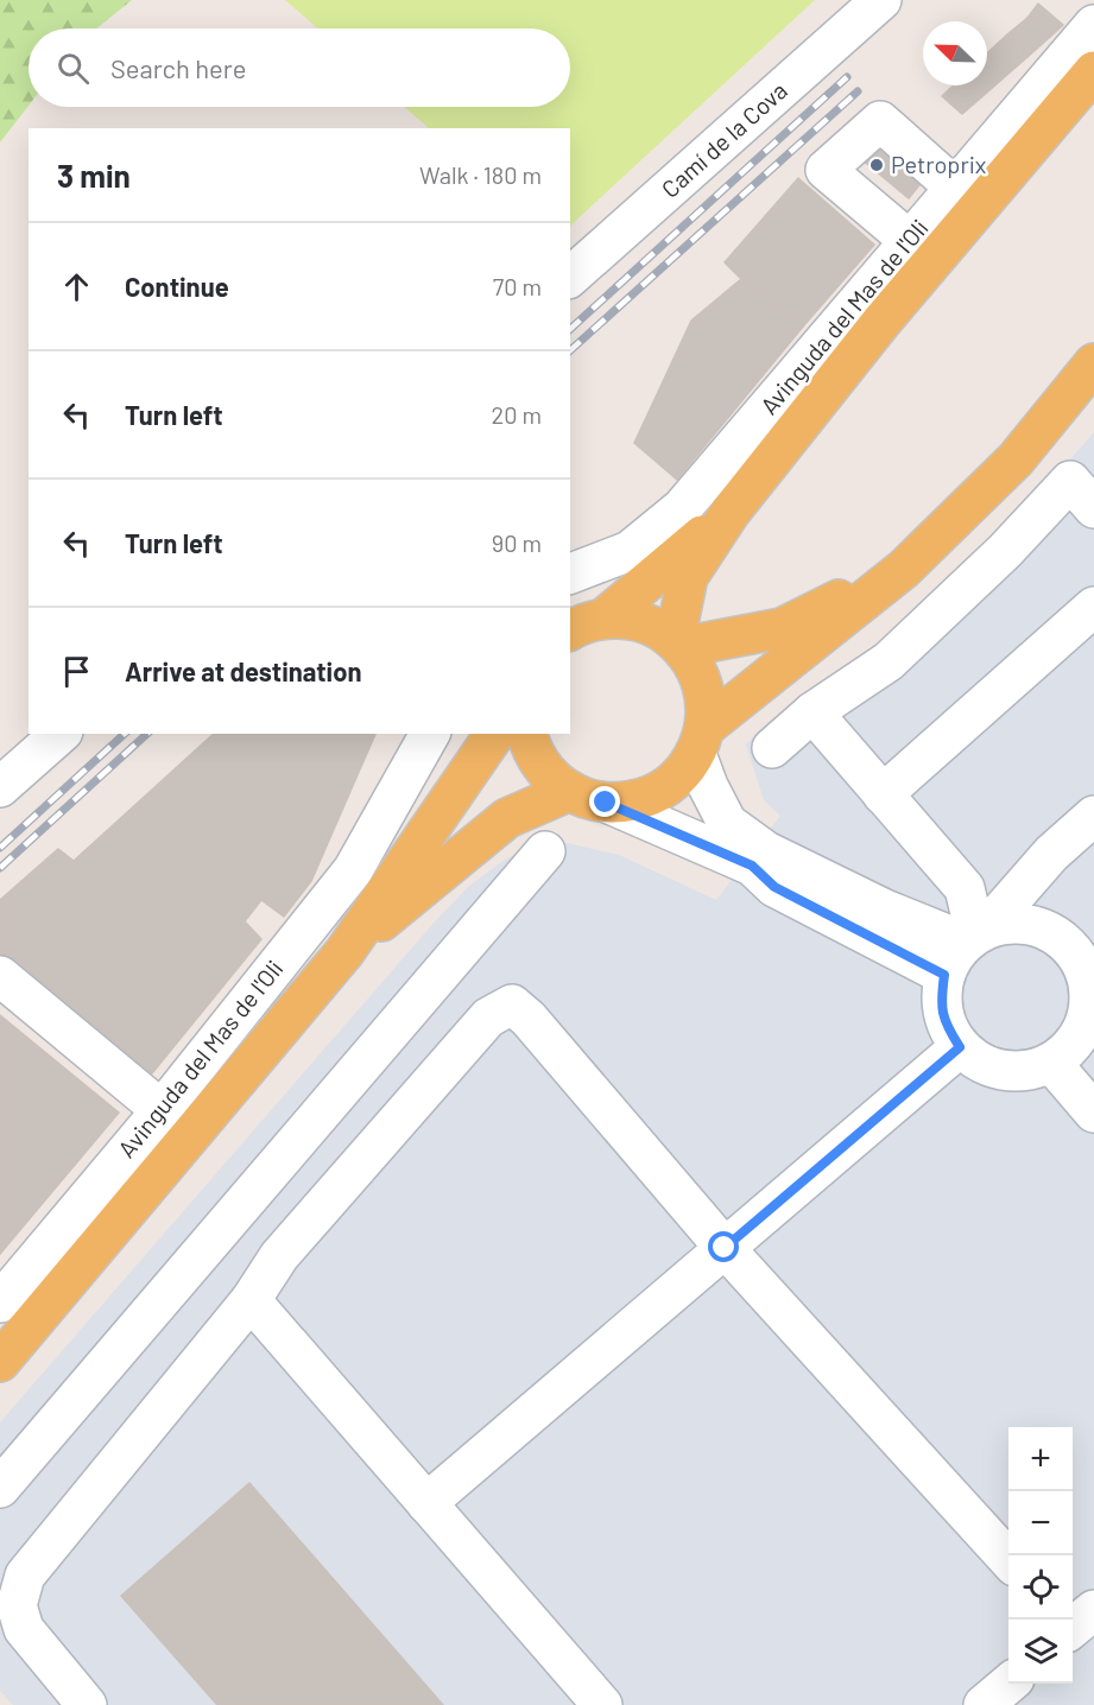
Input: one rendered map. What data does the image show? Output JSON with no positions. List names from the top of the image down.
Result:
{
  "streets": {
    "street": ["Camí de la Cova", "Avinguda del Mas de l'Oli"]
  },
  "places": ["Petroprix"],
  "north": "top left",
  "page": {
    "search": "Search here",
    "heading": ["3 min", "Walk · 180 m"],
    "list": [
      ["Continue", "70 m"],
      ["Turn left", "20 m"],
      ["Turn left", "90 m"],
      "Arrive at destination"
    ],
    "map_buttons": ["+", "−"]
  }
}
